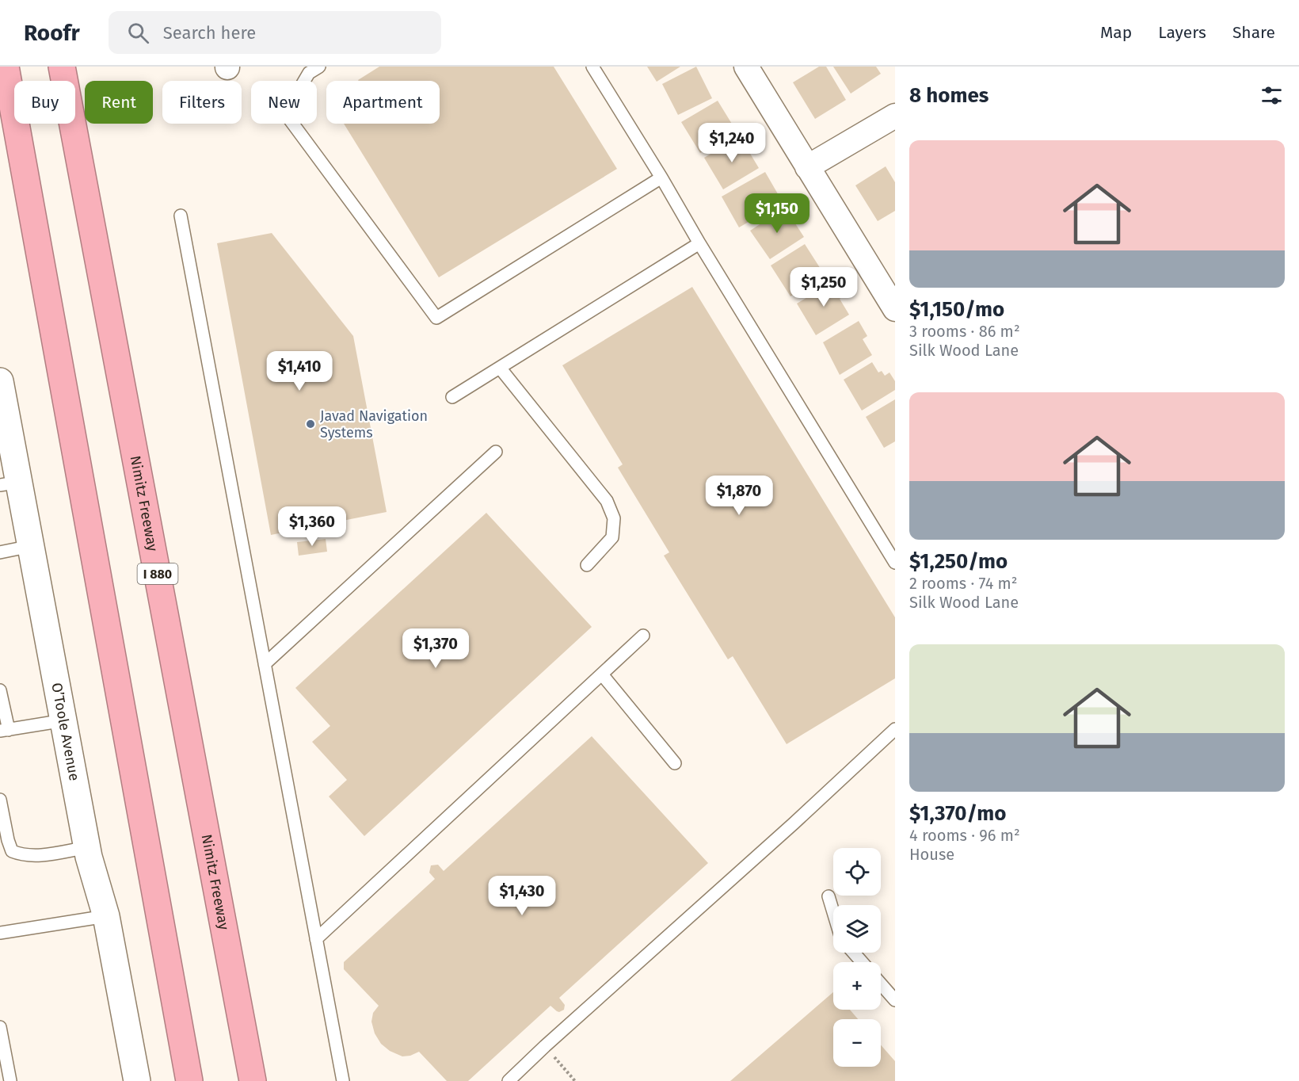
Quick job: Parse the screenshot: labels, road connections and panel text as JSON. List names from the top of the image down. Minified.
{"streets":{"highway":["Nimitz Freeway","I 880"],"street":["O’Toole Avenue"]},"places":["Javad Navigation Systems"],"page":{"header":"Roofr","search":"Search here","nav":["Map","Layers","Share"],"heading":"8 homes","chip":["Buy","Rent","Filters","New","Apartment"],"price":["$1,240","$1,150","$1,250","$1,410","$1,870","$1,360","$1,370","$1,430"],"list":[{"name":"$1,150/mo","note":"3 rooms · 86 m² · Silk Wood Lane"},{"name":"$1,250/mo","note":"2 rooms · 74 m² · Silk Wood Lane"},{"name":"$1,370/mo","note":"4 rooms · 96 m² · House"}],"map_buttons":["+","−"]}}
